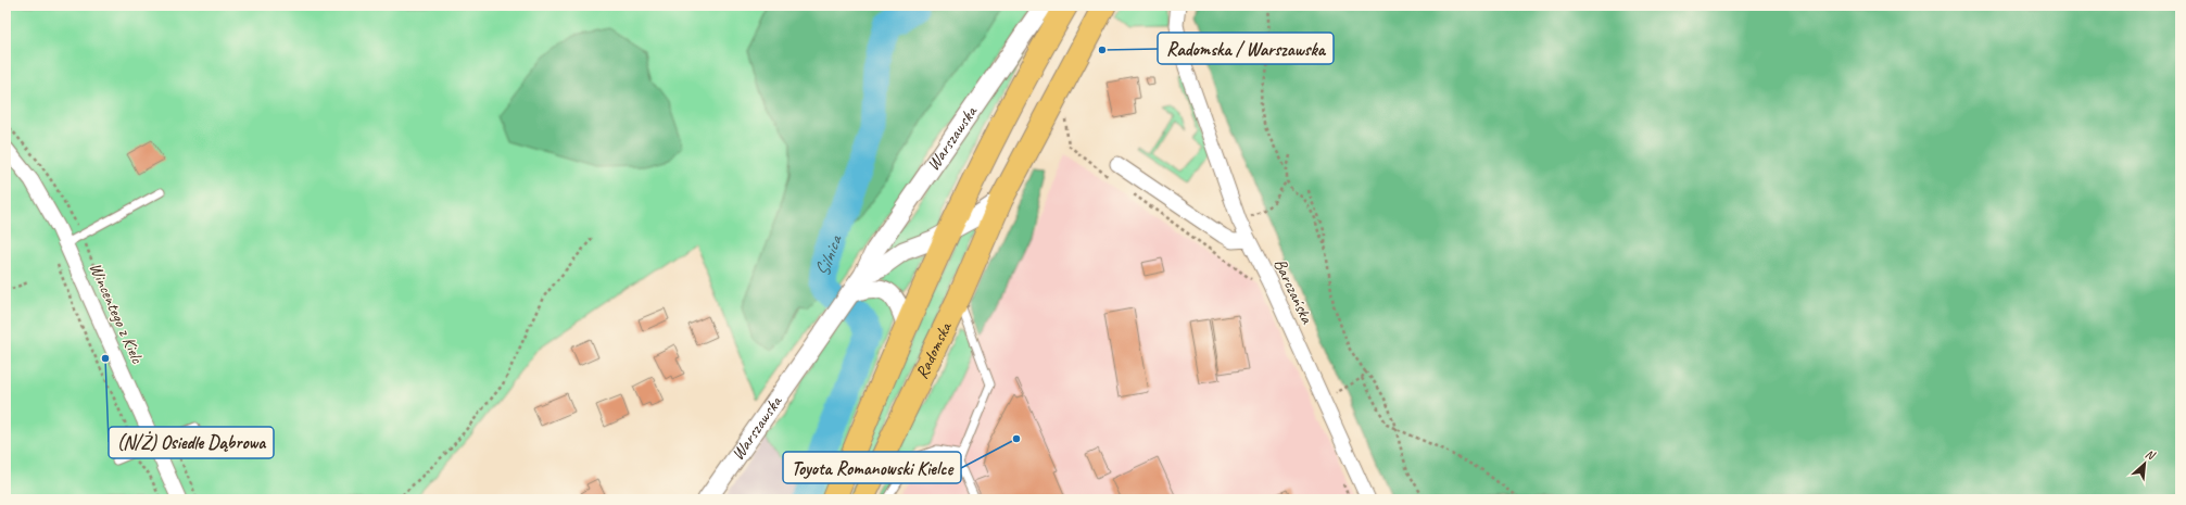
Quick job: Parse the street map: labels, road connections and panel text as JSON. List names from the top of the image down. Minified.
{"streets":{"main road":["Warszawska","Radomska"],"street":["Barczańska","Wincentego z Kielc"]},"crossings":[["Warszawska","Radomska"]],"water":["Silnica"],"places":["Radomska / Warszawska","(N/Ż) Osiedle Dąbrowa","Toyota Romanowski Kielce"],"north":"top right"}
